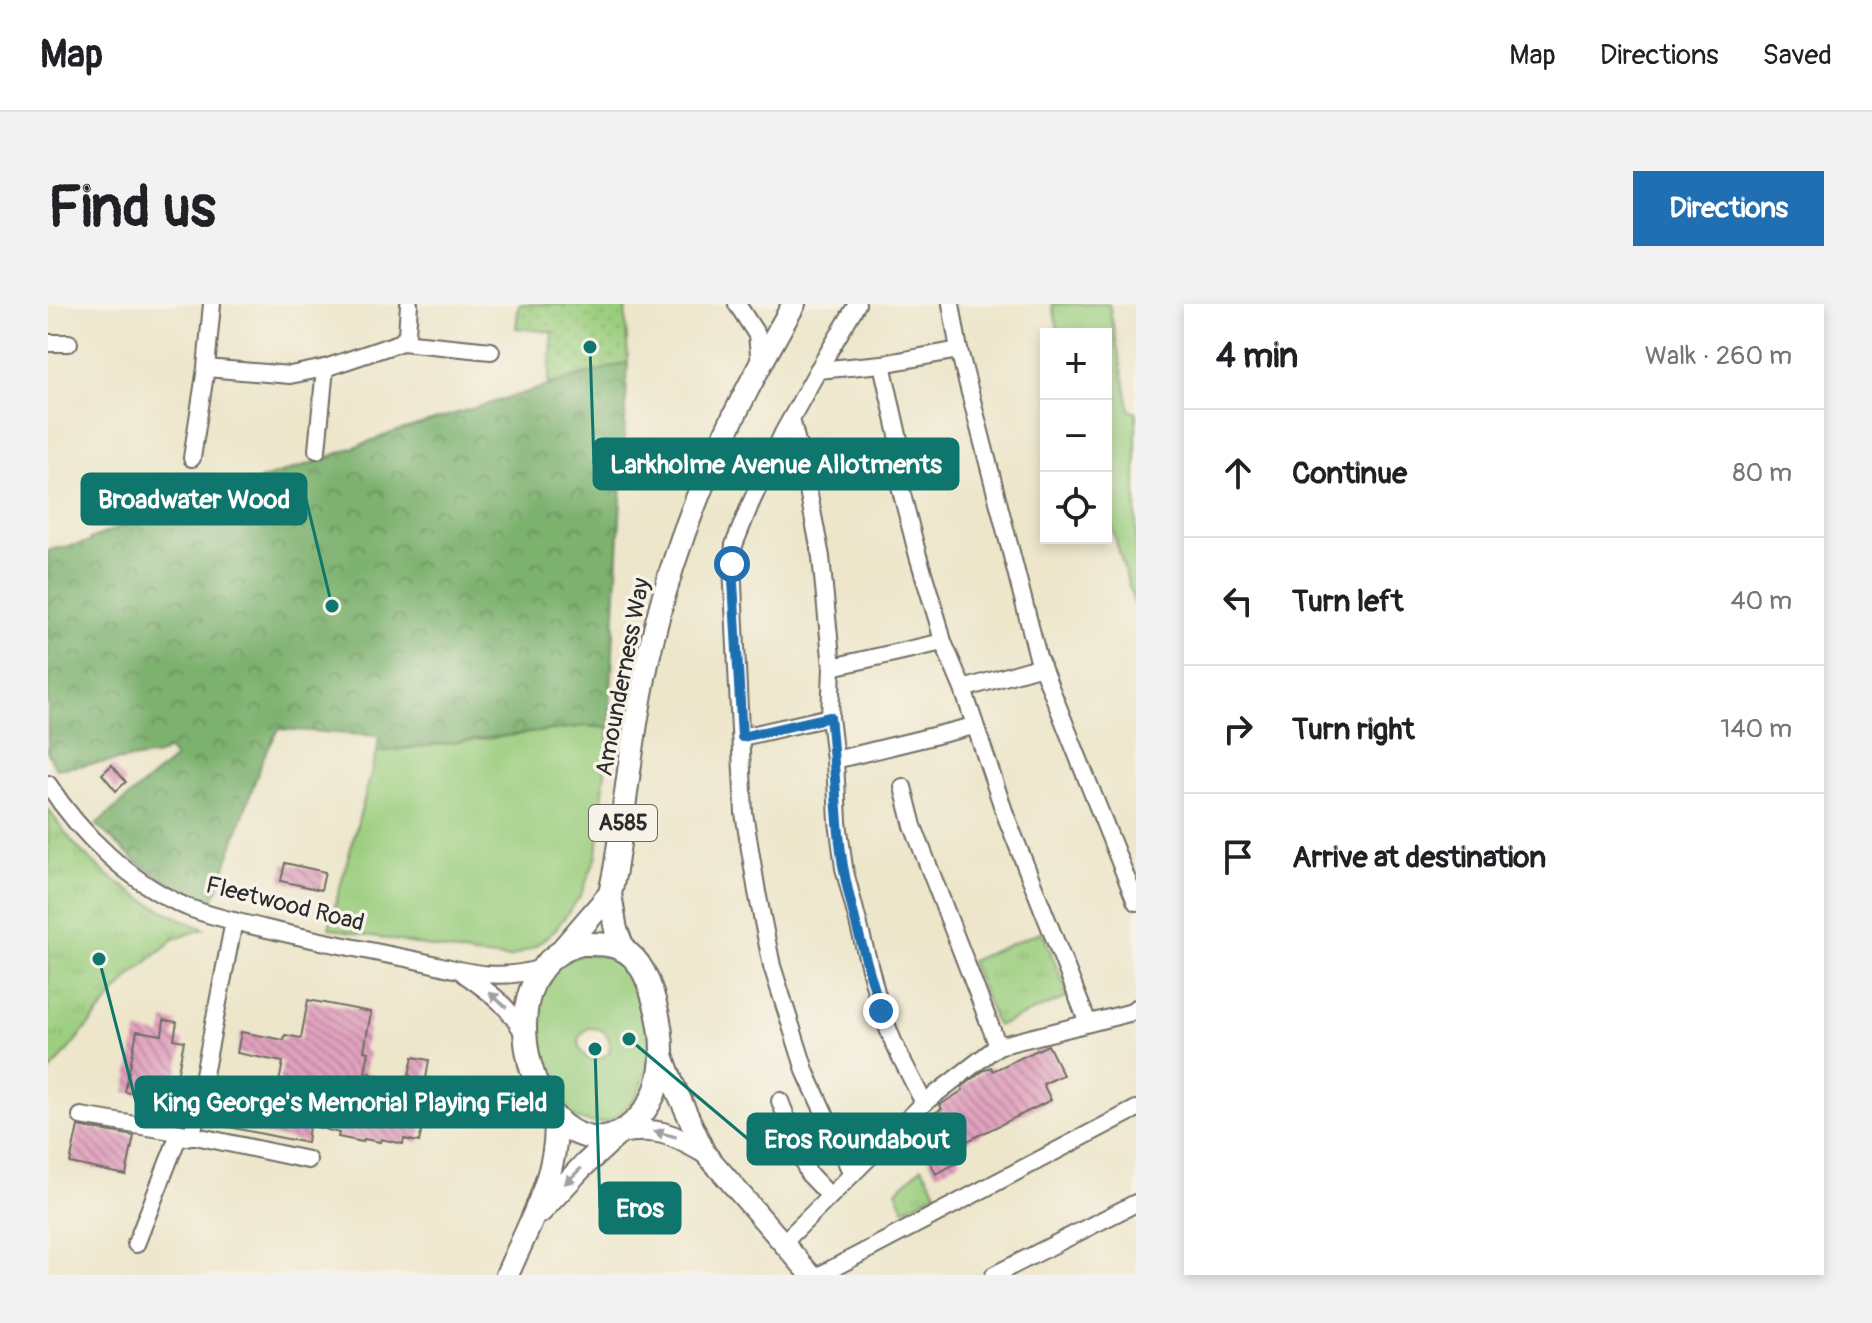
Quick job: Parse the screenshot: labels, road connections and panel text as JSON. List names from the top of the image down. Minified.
{"streets":{"highway":["Amounderness Way","A585"],"street":["Fleetwood Road"]},"crossings":[["Amounderness Way","A585"],["Amounderness Way","Fleetwood Road"],["A585","Fleetwood Road"]],"places":["Larkholme Avenue Allotments","Broadwater Wood","King George's Memorial Playing Field","Eros Roundabout","Eros"],"page":{"header":"Map","nav":["Map","Directions","Saved"],"buttons":"Directions","title":"Find us","heading":["4 min","Walk · 260 m"],"map_buttons":["+","−"],"list":[["Continue","80 m"],["Turn left","40 m"],["Turn right","140 m"],"Arrive at destination"]}}
